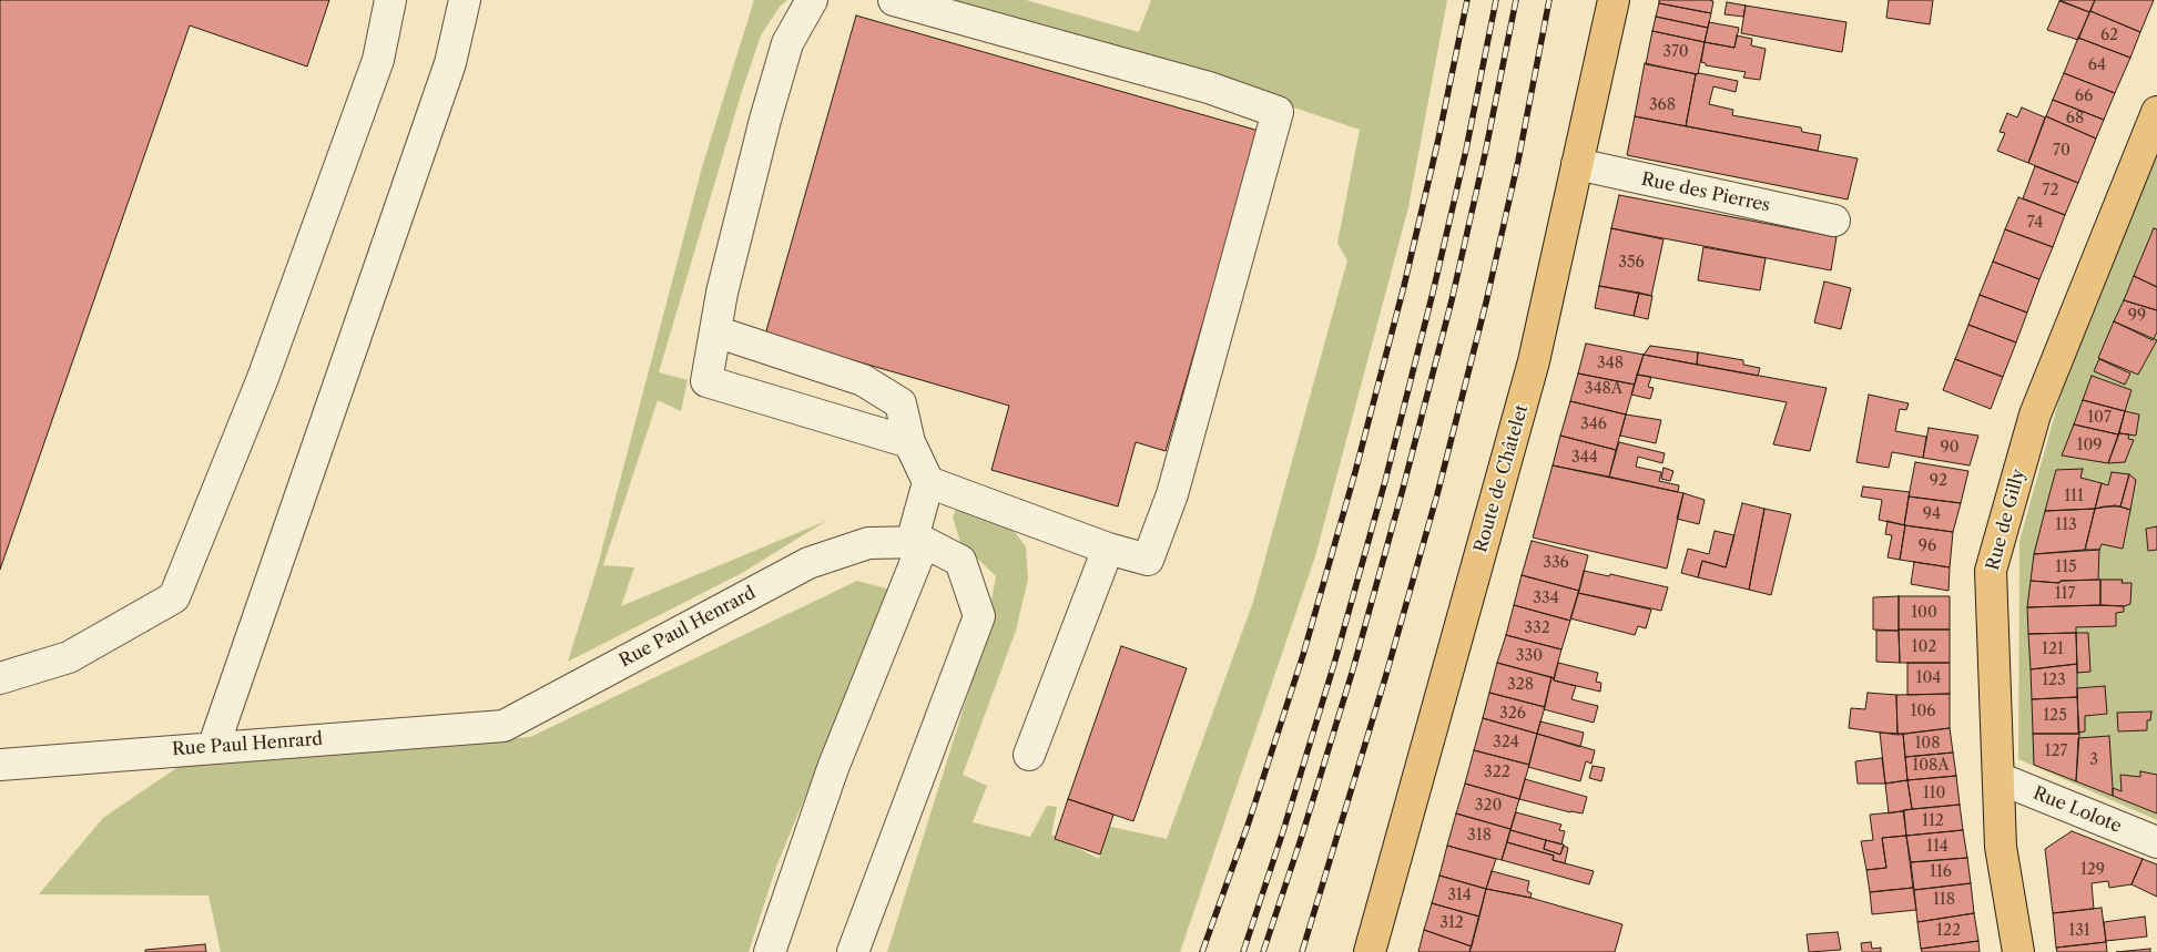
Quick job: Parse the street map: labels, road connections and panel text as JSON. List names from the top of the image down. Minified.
{"streets":{"main road":["Route de Châtelet","Rue de Gilly"],"street":["Rue des Pierres","Rue Paul Henrard","Rue Lolote"]},"crossings":[["Rue des Pierres","Route de Châtelet"],["Rue de Gilly","Rue Lolote"]],"house_numbers":["62","370","64","66","368","68","70","72","74","356","99","348","348A","107","346","109","90","344","92","111","94","113","96","336","115","117","334","100","332","102","121","330","104","123","328","106","326","125","324","108","127","3","108A","322","110","320","112","318","114","129","116","314","118","312","122","131"]}
